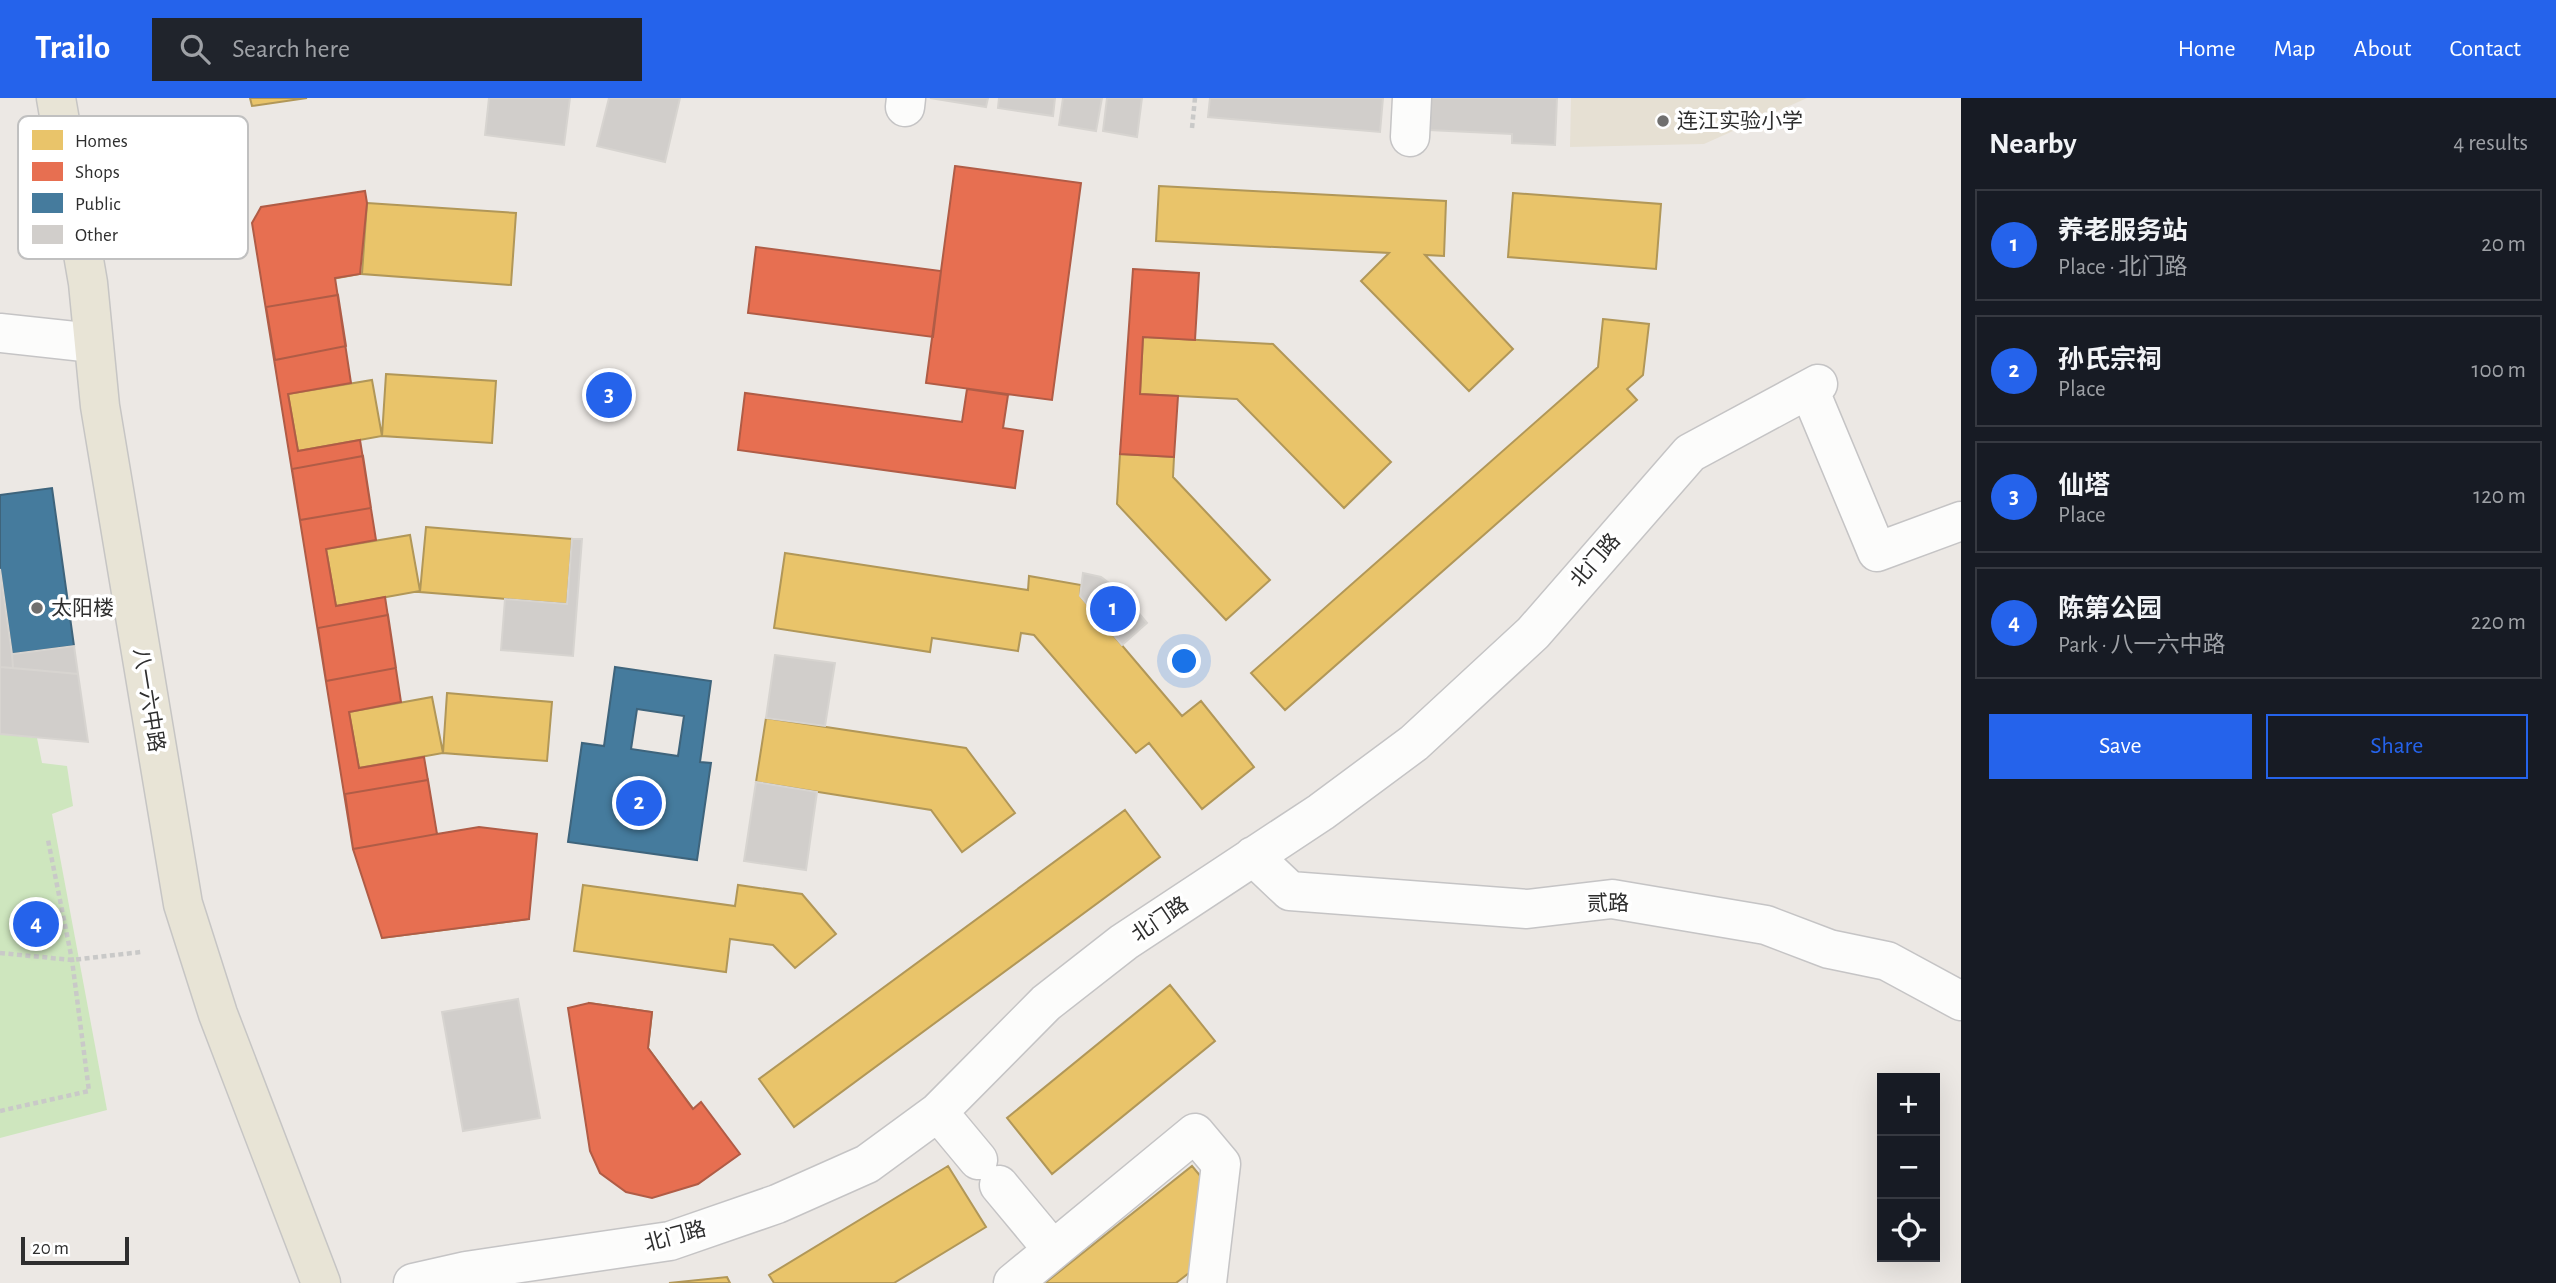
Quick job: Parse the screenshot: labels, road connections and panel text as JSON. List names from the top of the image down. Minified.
{"streets":{"main road":["八一六中路"],"street":["北门路","贰路"]},"crossings":[["北门路","贰路"]],"places":["连江实验小学","太阳楼"],"legend":["Homes","Shops","Public","Other"],"scale_bar":"20 m","page":{"header":"Trailo","search":"Search here","nav":["Home","Map","About","Contact"],"heading":["Nearby","4 results"],"list":[{"mark":"1","name":"养老服务站","note":"Place · 北门路","value":"20 m"},{"mark":"2","name":"孙氏宗祠","note":"Place","value":"100 m"},{"mark":"3","name":"仙塔","note":"Place","value":"120 m"},{"mark":"4","name":"陈第公园","note":"Park · 八一六中路","value":"220 m"}],"pins":["3","1","2","4"],"buttons":["Save","Share"],"map_buttons":["+","−"],"scale":"20 m"}}
